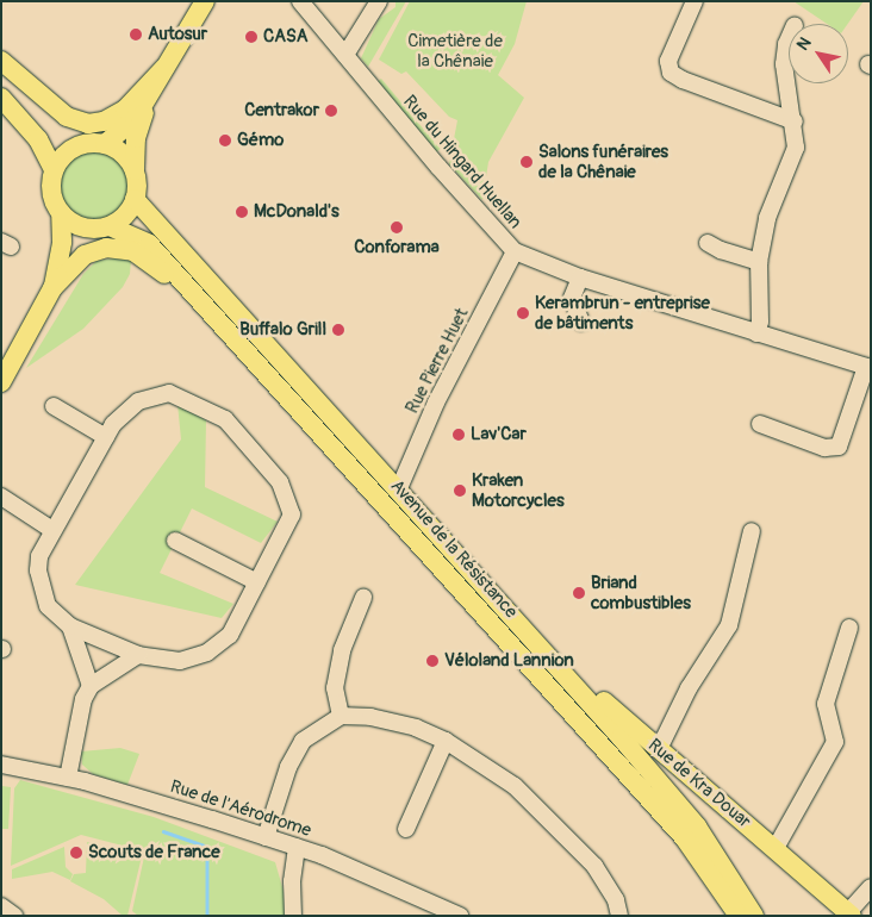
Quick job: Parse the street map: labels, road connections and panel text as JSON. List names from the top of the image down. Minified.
{"streets":{"main road":["Avenue de la Résistance","Rue de Kra Douar"],"street":["Rue du Hingard Huellan","Rue Pierre Huet","Rue de l'Aérodrome"]},"crossings":[["Rue du Hingard Huellan","Rue Pierre Huet"],["Rue Pierre Huet","Avenue de la Résistance"],["Avenue de la Résistance","Rue de Kra Douar"]],"parks":["Cimetière de la Chênaie"],"places":["Autosur","CASA","Centrakor","Gémo","Salons funéraires de la Chênaie","McDonald's","Conforama","Kerambrun - entreprise de bâtiments","Buffalo Grill","Lav'Car","Kraken Motorcycles","Briand combustibles","Véloland Lannion","Scouts de France"],"north":"top left"}
